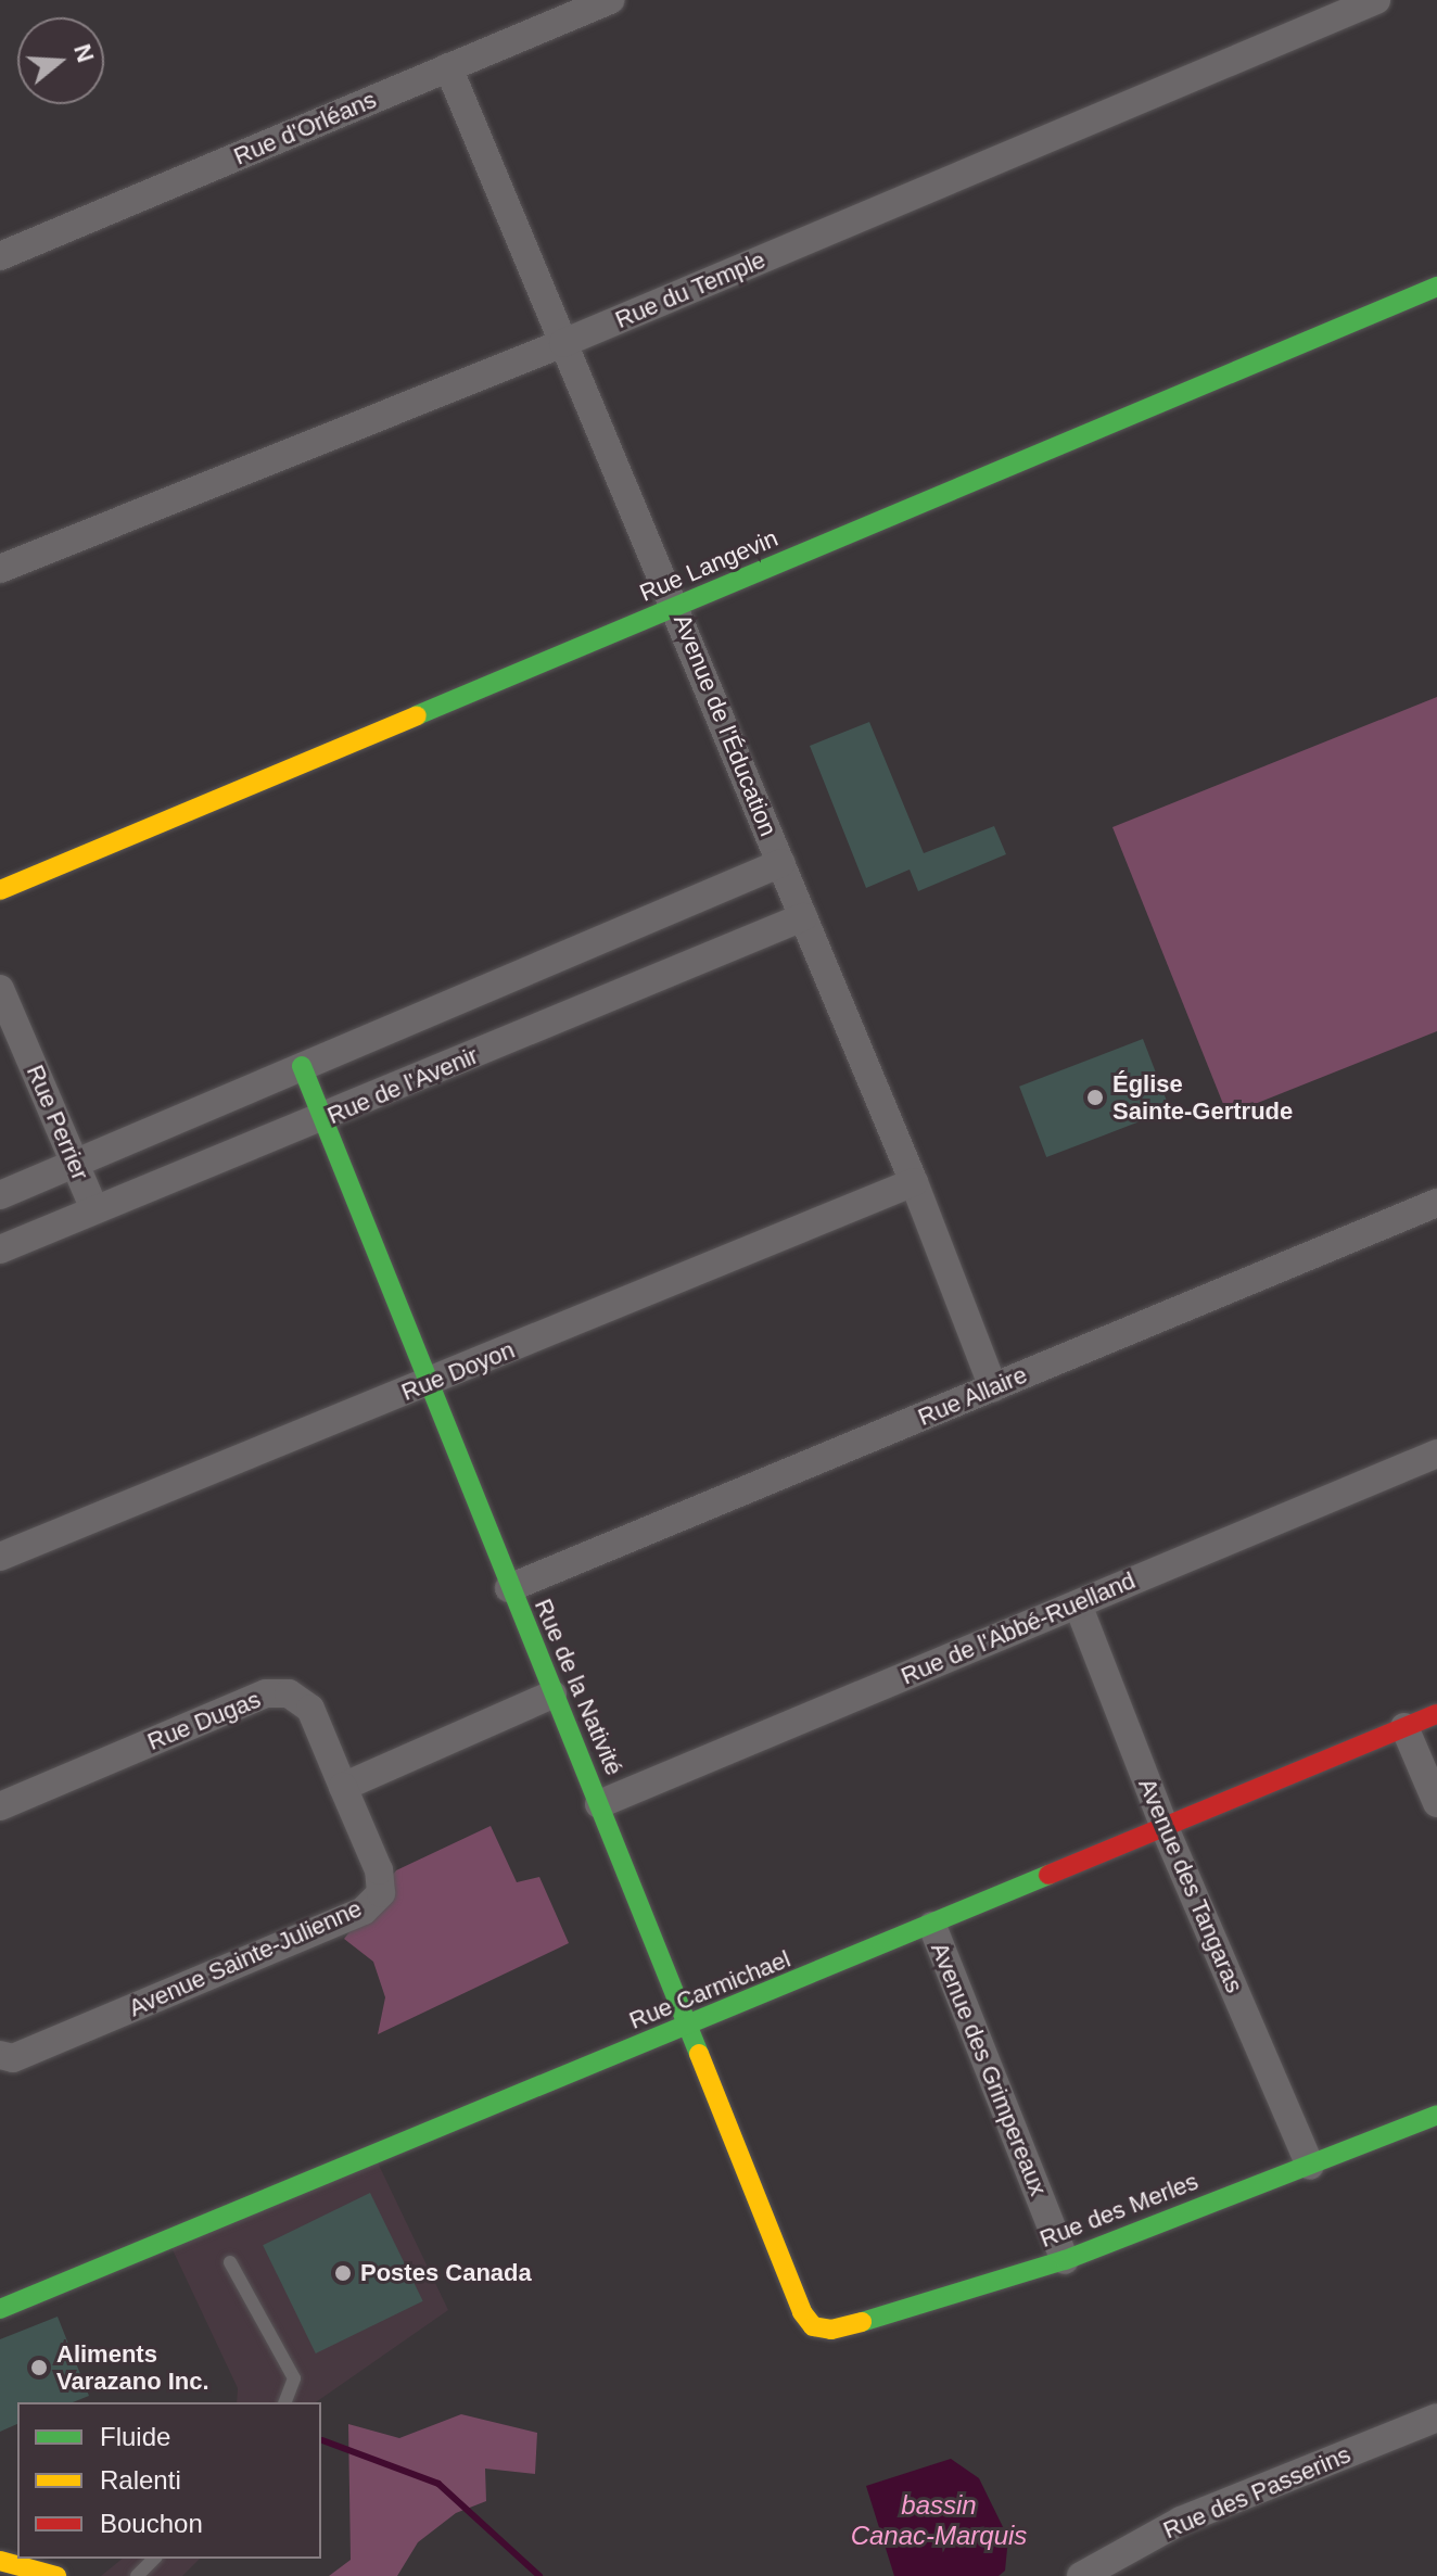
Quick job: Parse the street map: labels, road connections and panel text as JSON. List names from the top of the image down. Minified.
{"streets":{"street":["Rue d'Orléans","Rue du Temple","Rue Langevin","Avenue de l'Éducation","Rue de l'Avenir","Rue Perrier","Rue Doyon","Rue Allaire","Rue de l'Abbé-Ruelland","Rue de la Nativité","Rue Dugas","Avenue des Tangaras","Avenue Sainte-Julienne","Rue Carmichael","Avenue des Grimpereaux","Rue des Merles","Rue des Passerins"]},"crossings":[["Rue d'Orléans","Avenue de l'Éducation"],["Rue du Temple","Avenue de l'Éducation"],["Rue Langevin","Avenue de l'Éducation"],["Avenue de l'Éducation","Rue de l'Avenir"],["Avenue de l'Éducation","Rue Doyon"],["Avenue de l'Éducation","Rue Allaire"],["Rue de l'Avenir","Rue Perrier"],["Rue de l'Avenir","Rue de la Nativité"],["Rue Doyon","Rue de la Nativité"],["Rue Allaire","Rue de la Nativité"],["Rue de l'Abbé-Ruelland","Rue de la Nativité"],["Rue de l'Abbé-Ruelland","Avenue des Tangaras"],["Rue de la Nativité","Rue Carmichael"],["Rue de la Nativité","Rue des Merles"],["Rue Dugas","Avenue Sainte-Julienne"],["Avenue des Tangaras","Rue Carmichael"],["Avenue des Tangaras","Rue des Merles"],["Rue Carmichael","Avenue des Grimpereaux"],["Avenue des Grimpereaux","Rue des Merles"]],"water":["bassin Canac-Marquis"],"places":["Église Sainte-Gertrude","Postes Canada","Aliments Varazano Inc."],"legend":["Fluide","Ralenti","Bouchon"],"north":"right"}
